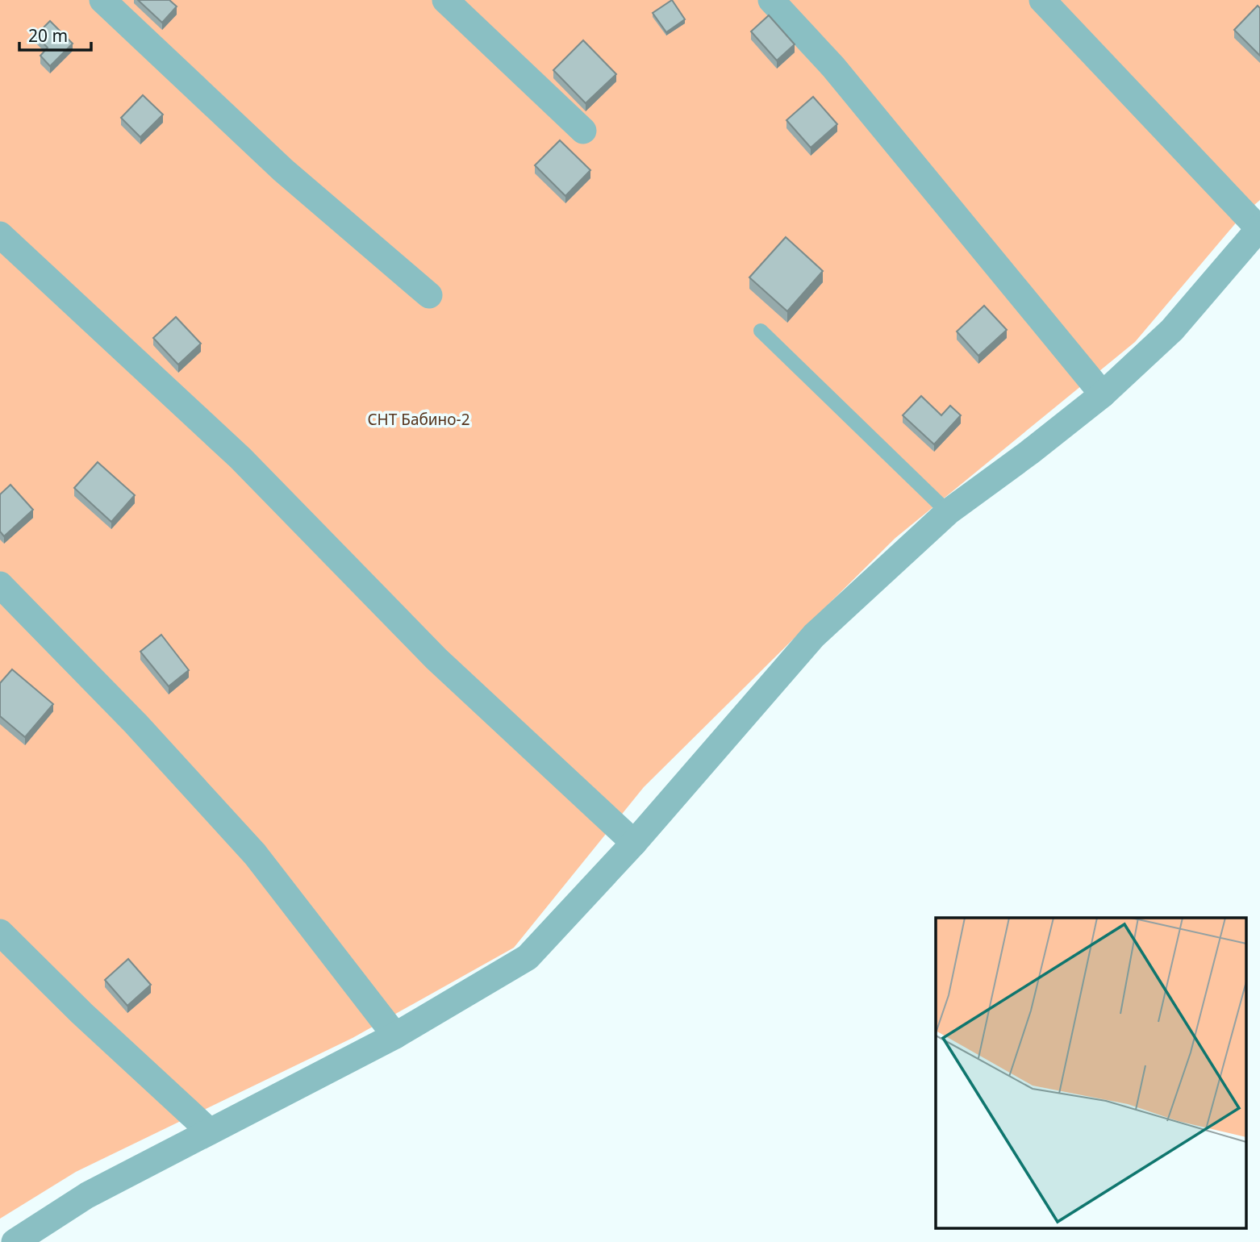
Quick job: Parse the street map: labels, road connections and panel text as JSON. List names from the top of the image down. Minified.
{"parks":["СНТ Бабино-2"],"scale_bar":"20 m"}
